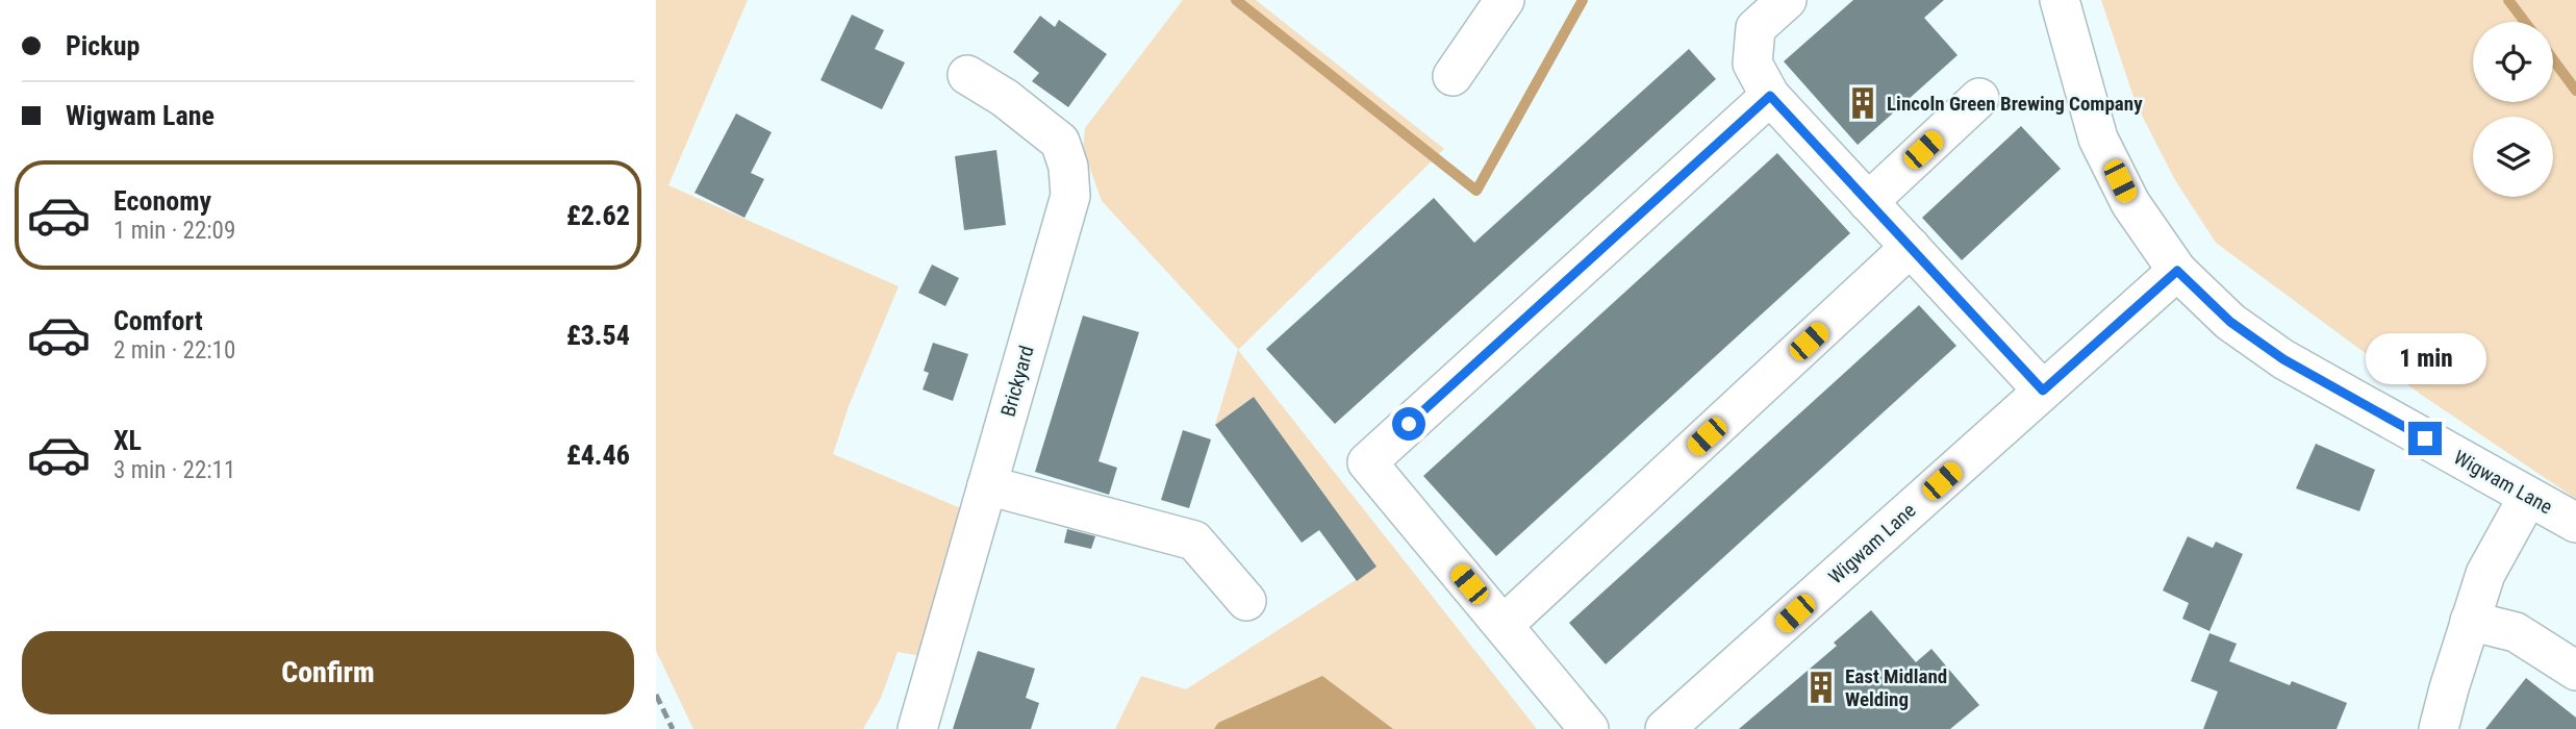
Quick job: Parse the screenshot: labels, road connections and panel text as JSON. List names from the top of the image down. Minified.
{"streets":{"street":["Brickyard","Wigwam Lane"]},"places":{"building":["Lincoln Green Brewing Company","East Midland Welding"]},"page":{"banner":["Pickup","Wigwam Lane"],"list":[{"name":"Economy","note":"1 min · 22:09","value":"£2.62"},{"name":"Comfort","note":"2 min · 22:10","value":"£3.54"},{"name":"XL","note":"3 min · 22:11","value":"£4.46"}],"bubble":"1 min","buttons":"Confirm"}}
